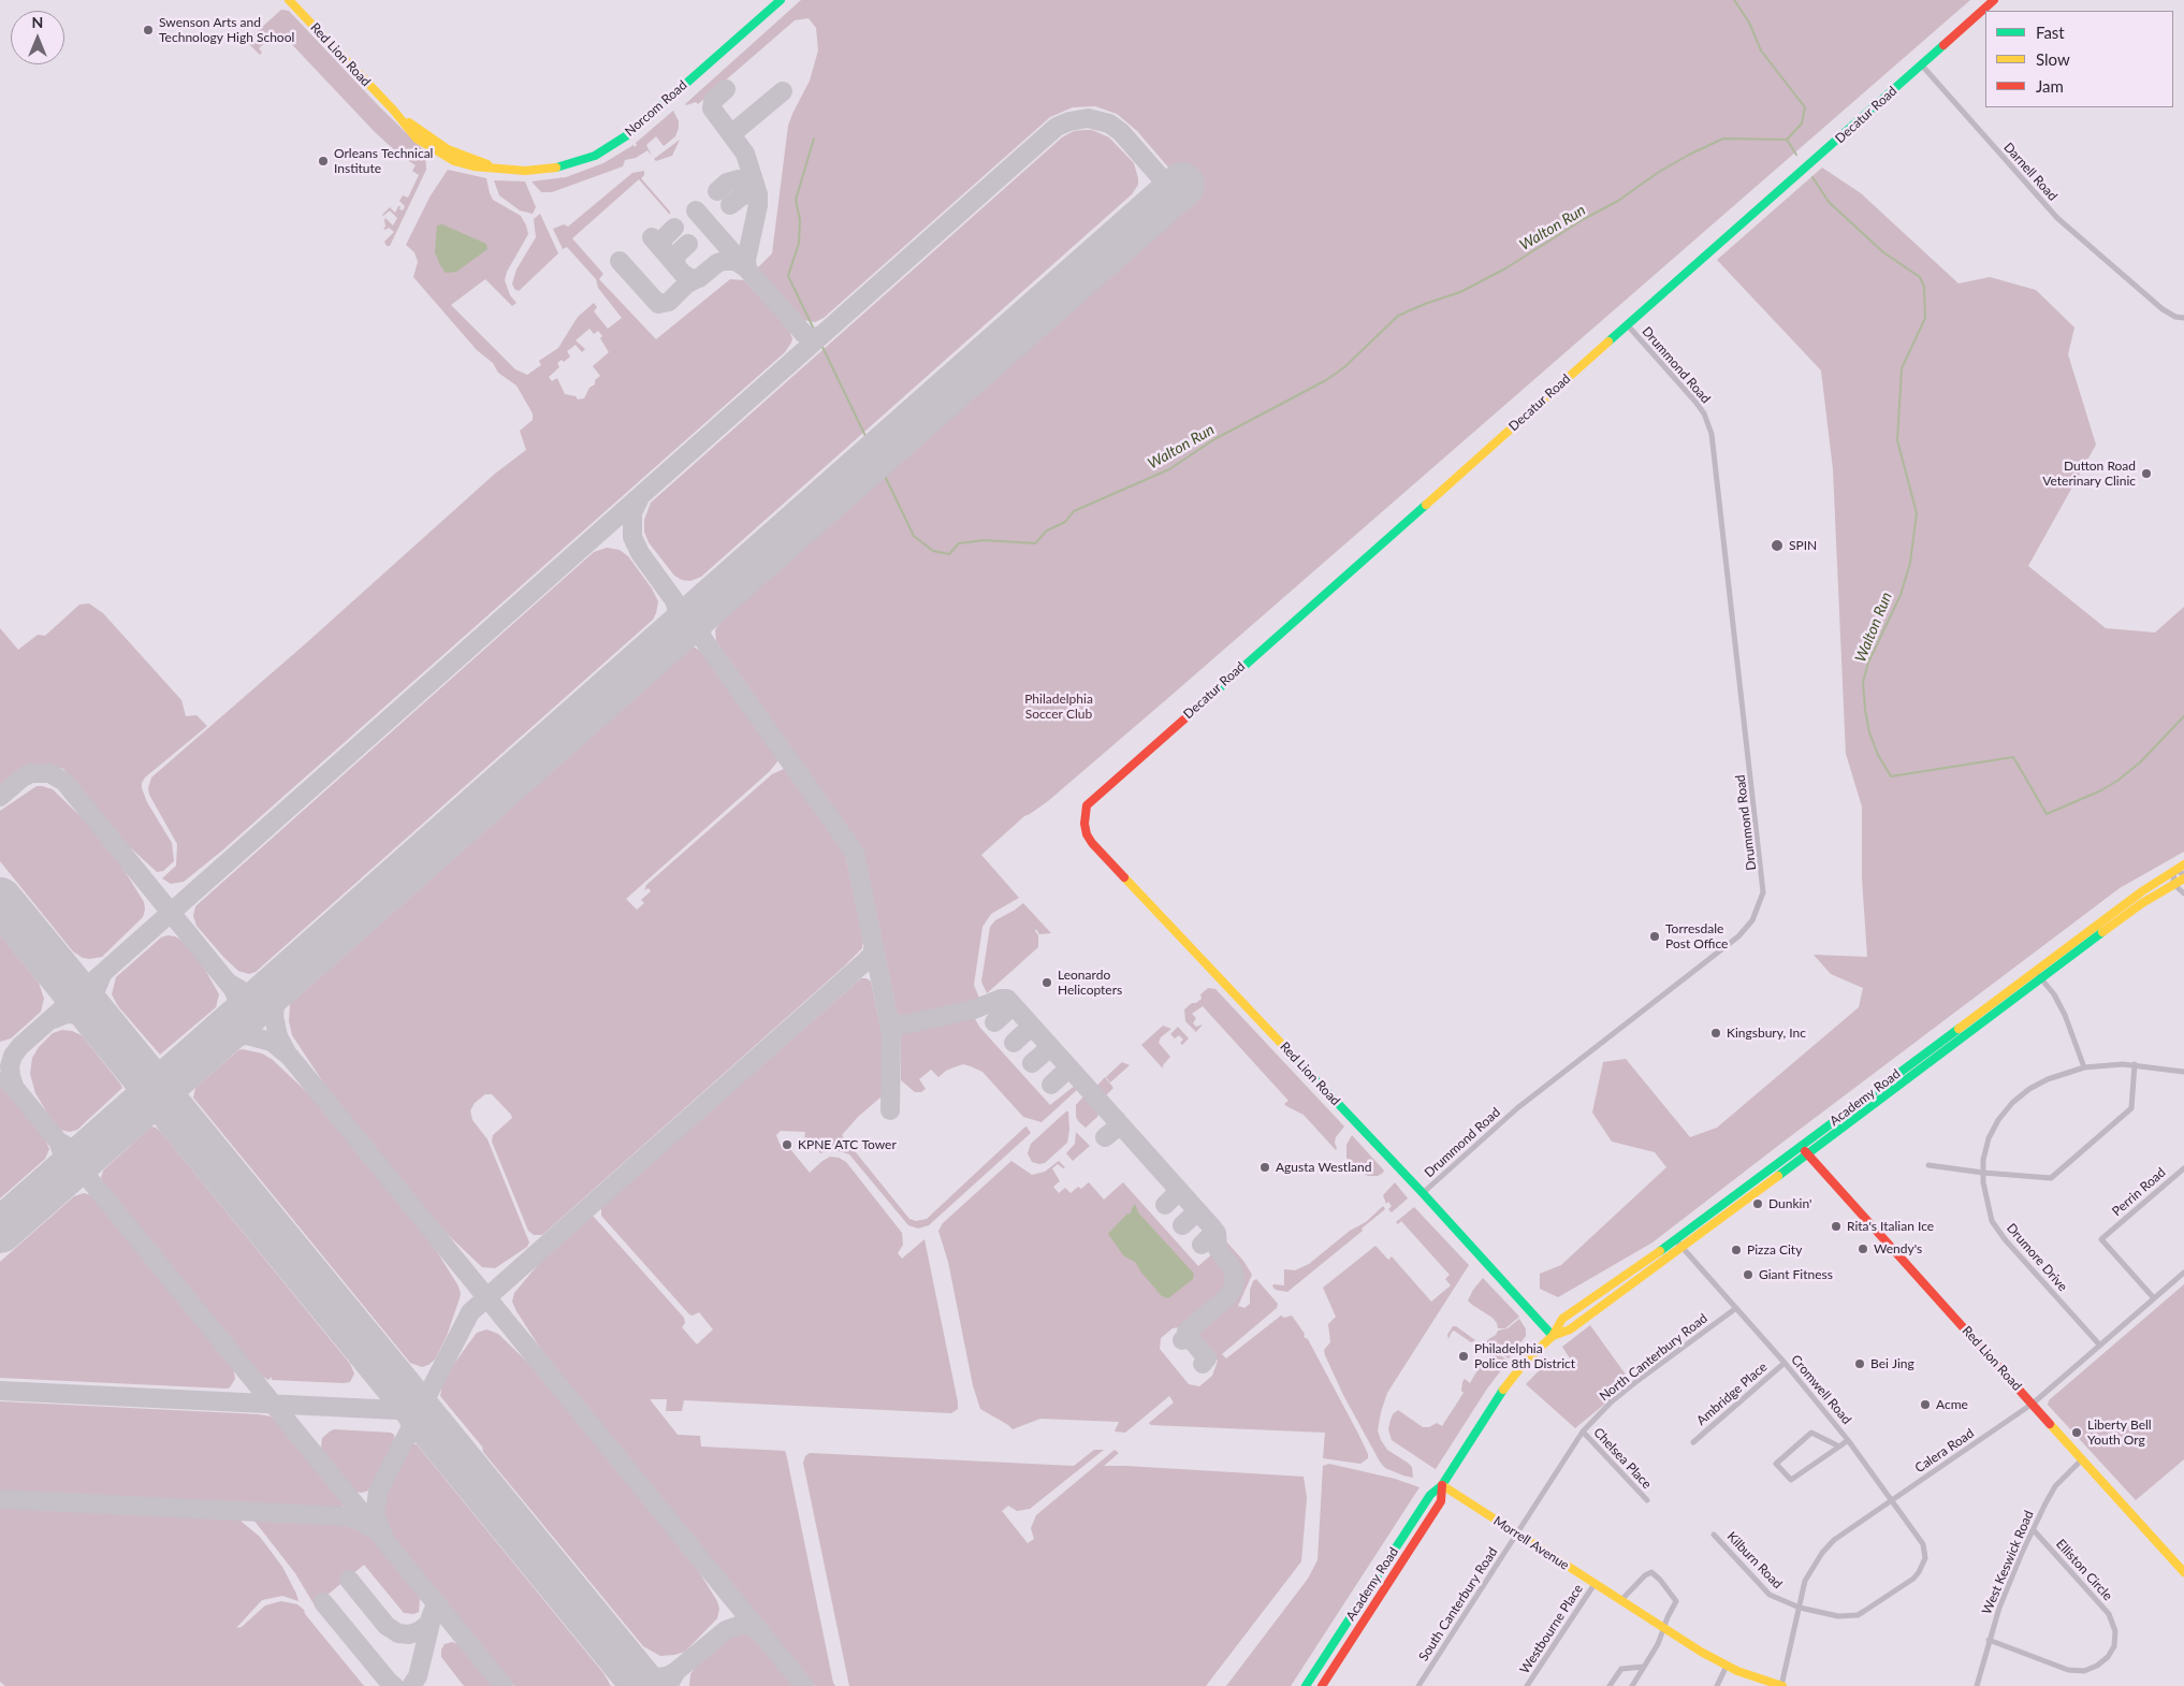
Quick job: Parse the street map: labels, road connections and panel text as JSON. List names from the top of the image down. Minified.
{"streets":{"street":["Red Lion Road","Norcom Road","Decatur Road","Darnell Road","Drummond Road","Academy Road","Perrin Road","Drumore Drive","North Canterbury Road","Cromwell Road","Ambridge Place","Calera Road","Chelsea Place","Morrell Avenue","Kilburn Road","West Keswick Road","Elliston Circle","South Canterbury Road","Westbourne Place"]},"crossings":[["Red Lion Road","Norcom Road"],["Red Lion Road","Decatur Road"],["Red Lion Road","Drummond Road"],["Red Lion Road","Academy Road"],["Red Lion Road","Calera Road"],["Red Lion Road","West Keswick Road"],["Decatur Road","Darnell Road"],["Decatur Road","Drummond Road"],["Academy Road","Cromwell Road"],["Academy Road","Morrell Avenue"],["Perrin Road","Calera Road"],["Drumore Drive","Calera Road"],["North Canterbury Road","Cromwell Road"],["North Canterbury Road","Chelsea Place"],["North Canterbury Road","Morrell Avenue"],["North Canterbury Road","South Canterbury Road"],["Cromwell Road","Ambridge Place"],["Cromwell Road","Calera Road"],["Cromwell Road","Kilburn Road"],["Calera Road","Morrell Avenue"],["Calera Road","Kilburn Road"],["Morrell Avenue","South Canterbury Road"],["Morrell Avenue","Westbourne Place"],["West Keswick Road","Elliston Circle"]],"water":["Walton Run"],"parks":["Philadelphia Soccer Club"],"places":["Swenson Arts and Technology High School","Orleans Technical Institute","Dutton Road Veterinary Clinic","SPIN","Torresdale Post Office","Leonardo Helicopters","Kingsbury, Inc","KPNE ATC Tower","Agusta Westland","Dunkin'","Rita's Italian Ice","Wendy's","Pizza City","Giant Fitness","Philadelphia Police 8th District","Bei Jing","Acme","Liberty Bell Youth Org"],"legend":["Fast","Slow","Jam"],"north":"top"}
